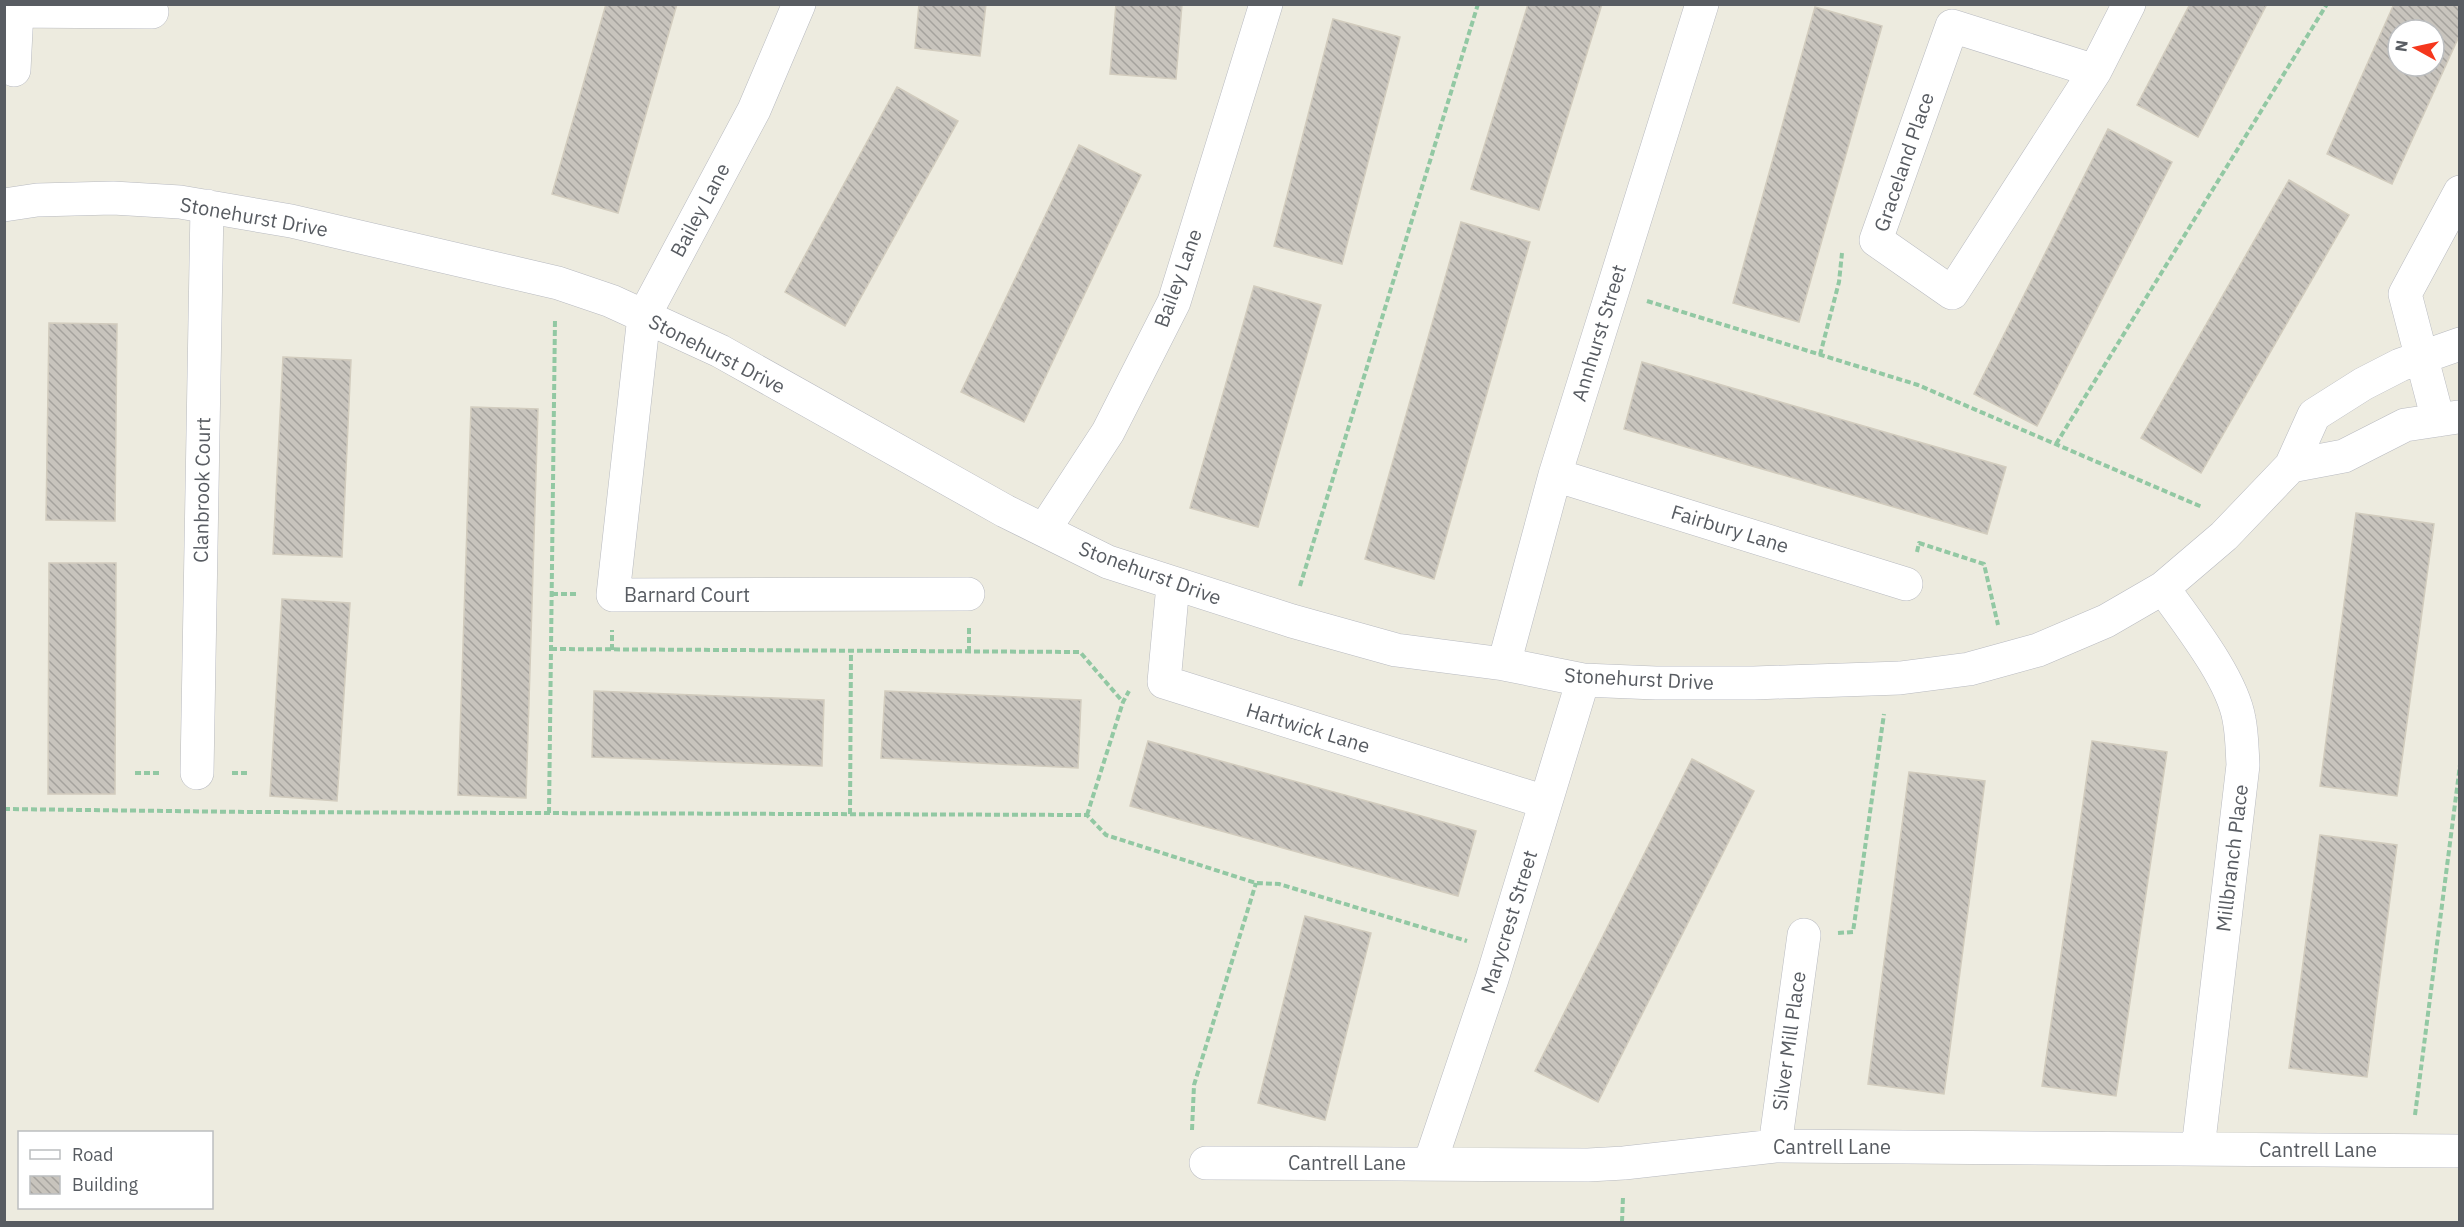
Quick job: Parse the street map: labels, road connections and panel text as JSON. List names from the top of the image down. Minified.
{"streets":{"street":["Graceland Place","Bailey Lane","Stonehurst Drive","Annhurst Street","Clanbrook Court","Fairbury Lane","Barnard Court","Hartwick Lane","Millbranch Place","Marycrest Street","Silver Mill Place","Cantrell Lane"]},"crossings":[["Bailey Lane","Stonehurst Drive"],["Bailey Lane","Barnard Court"],["Stonehurst Drive","Annhurst Street"],["Stonehurst Drive","Clanbrook Court"],["Stonehurst Drive","Barnard Court"],["Stonehurst Drive","Hartwick Lane"],["Stonehurst Drive","Millbranch Place"],["Stonehurst Drive","Marycrest Street"],["Annhurst Street","Fairbury Lane"],["Hartwick Lane","Marycrest Street"],["Millbranch Place","Cantrell Lane"],["Marycrest Street","Cantrell Lane"],["Silver Mill Place","Cantrell Lane"]],"legend":["Road","Building"],"north":"left"}
